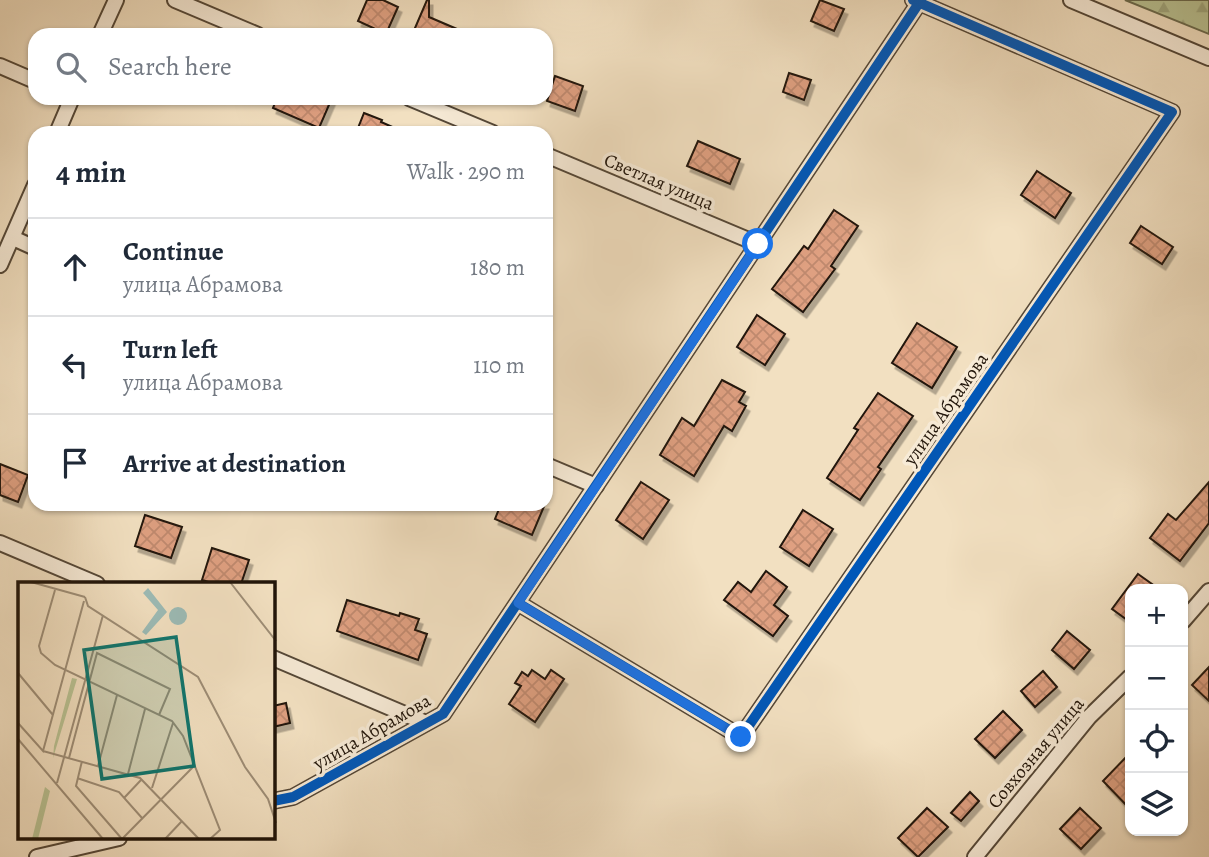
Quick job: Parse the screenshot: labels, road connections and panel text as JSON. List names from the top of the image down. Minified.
{"streets":{"street":["Светлая улица","улица Абрамова","Совхозная улица"]},"crossings":[["Светлая улица","улица Абрамова"]],"page":{"search":"Search here","heading":["4 min","Walk · 290 m"],"list":[["Continue","улица Абрамова","180 m"],["Turn left","улица Абрамова","110 m"],"Arrive at destination"],"map_buttons":["+","−"]}}
